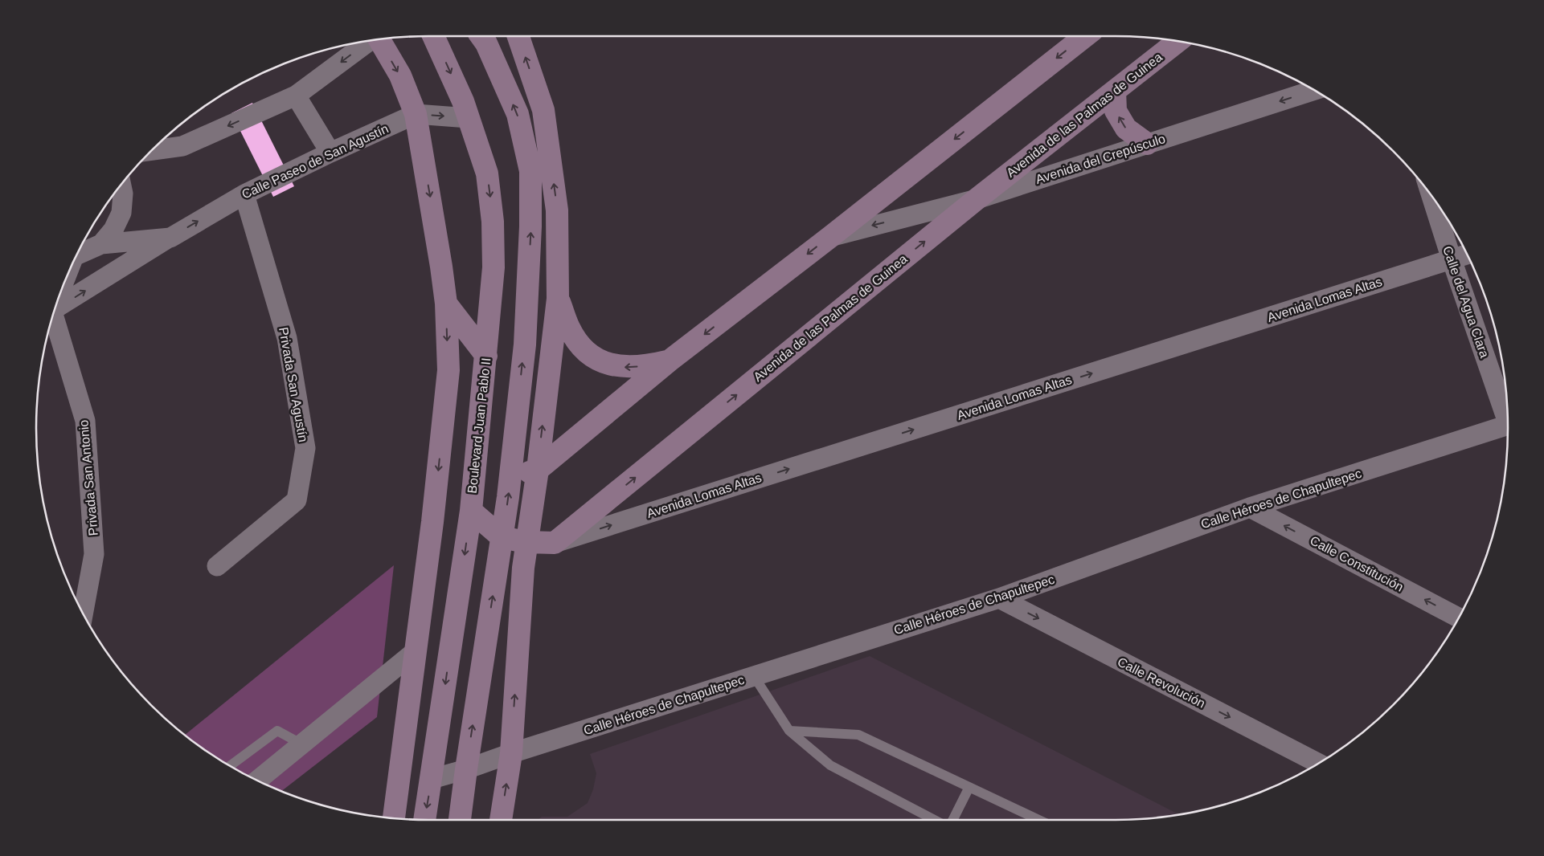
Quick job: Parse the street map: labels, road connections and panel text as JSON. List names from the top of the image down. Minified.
{"streets":{"street":["Avenida de las Palmas de Guinea","Avenida del Crepúsculo","Calle Paseo de San Agustín","Avenida Lomas Altas","Calle del Agua Clara","Privada San Agustín","Boulevard Juan Pablo II","Privada San Antonio","Calle Héroes de Chapultepec","Calle Constitución","Calle Revolución"]},"crossings":[["Avenida de las Palmas de Guinea","Avenida del Crepúsculo"],["Avenida de las Palmas de Guinea","Avenida Lomas Altas"],["Calle Paseo de San Agustín","Privada San Agustín"],["Calle Paseo de San Agustín","Boulevard Juan Pablo II"],["Avenida Lomas Altas","Calle del Agua Clara"],["Boulevard Juan Pablo II","Calle Héroes de Chapultepec"],["Calle Héroes de Chapultepec","Calle Constitución"],["Calle Héroes de Chapultepec","Calle Revolución"]],"one_way":["Calle Constitución","Calle Revolución"]}
